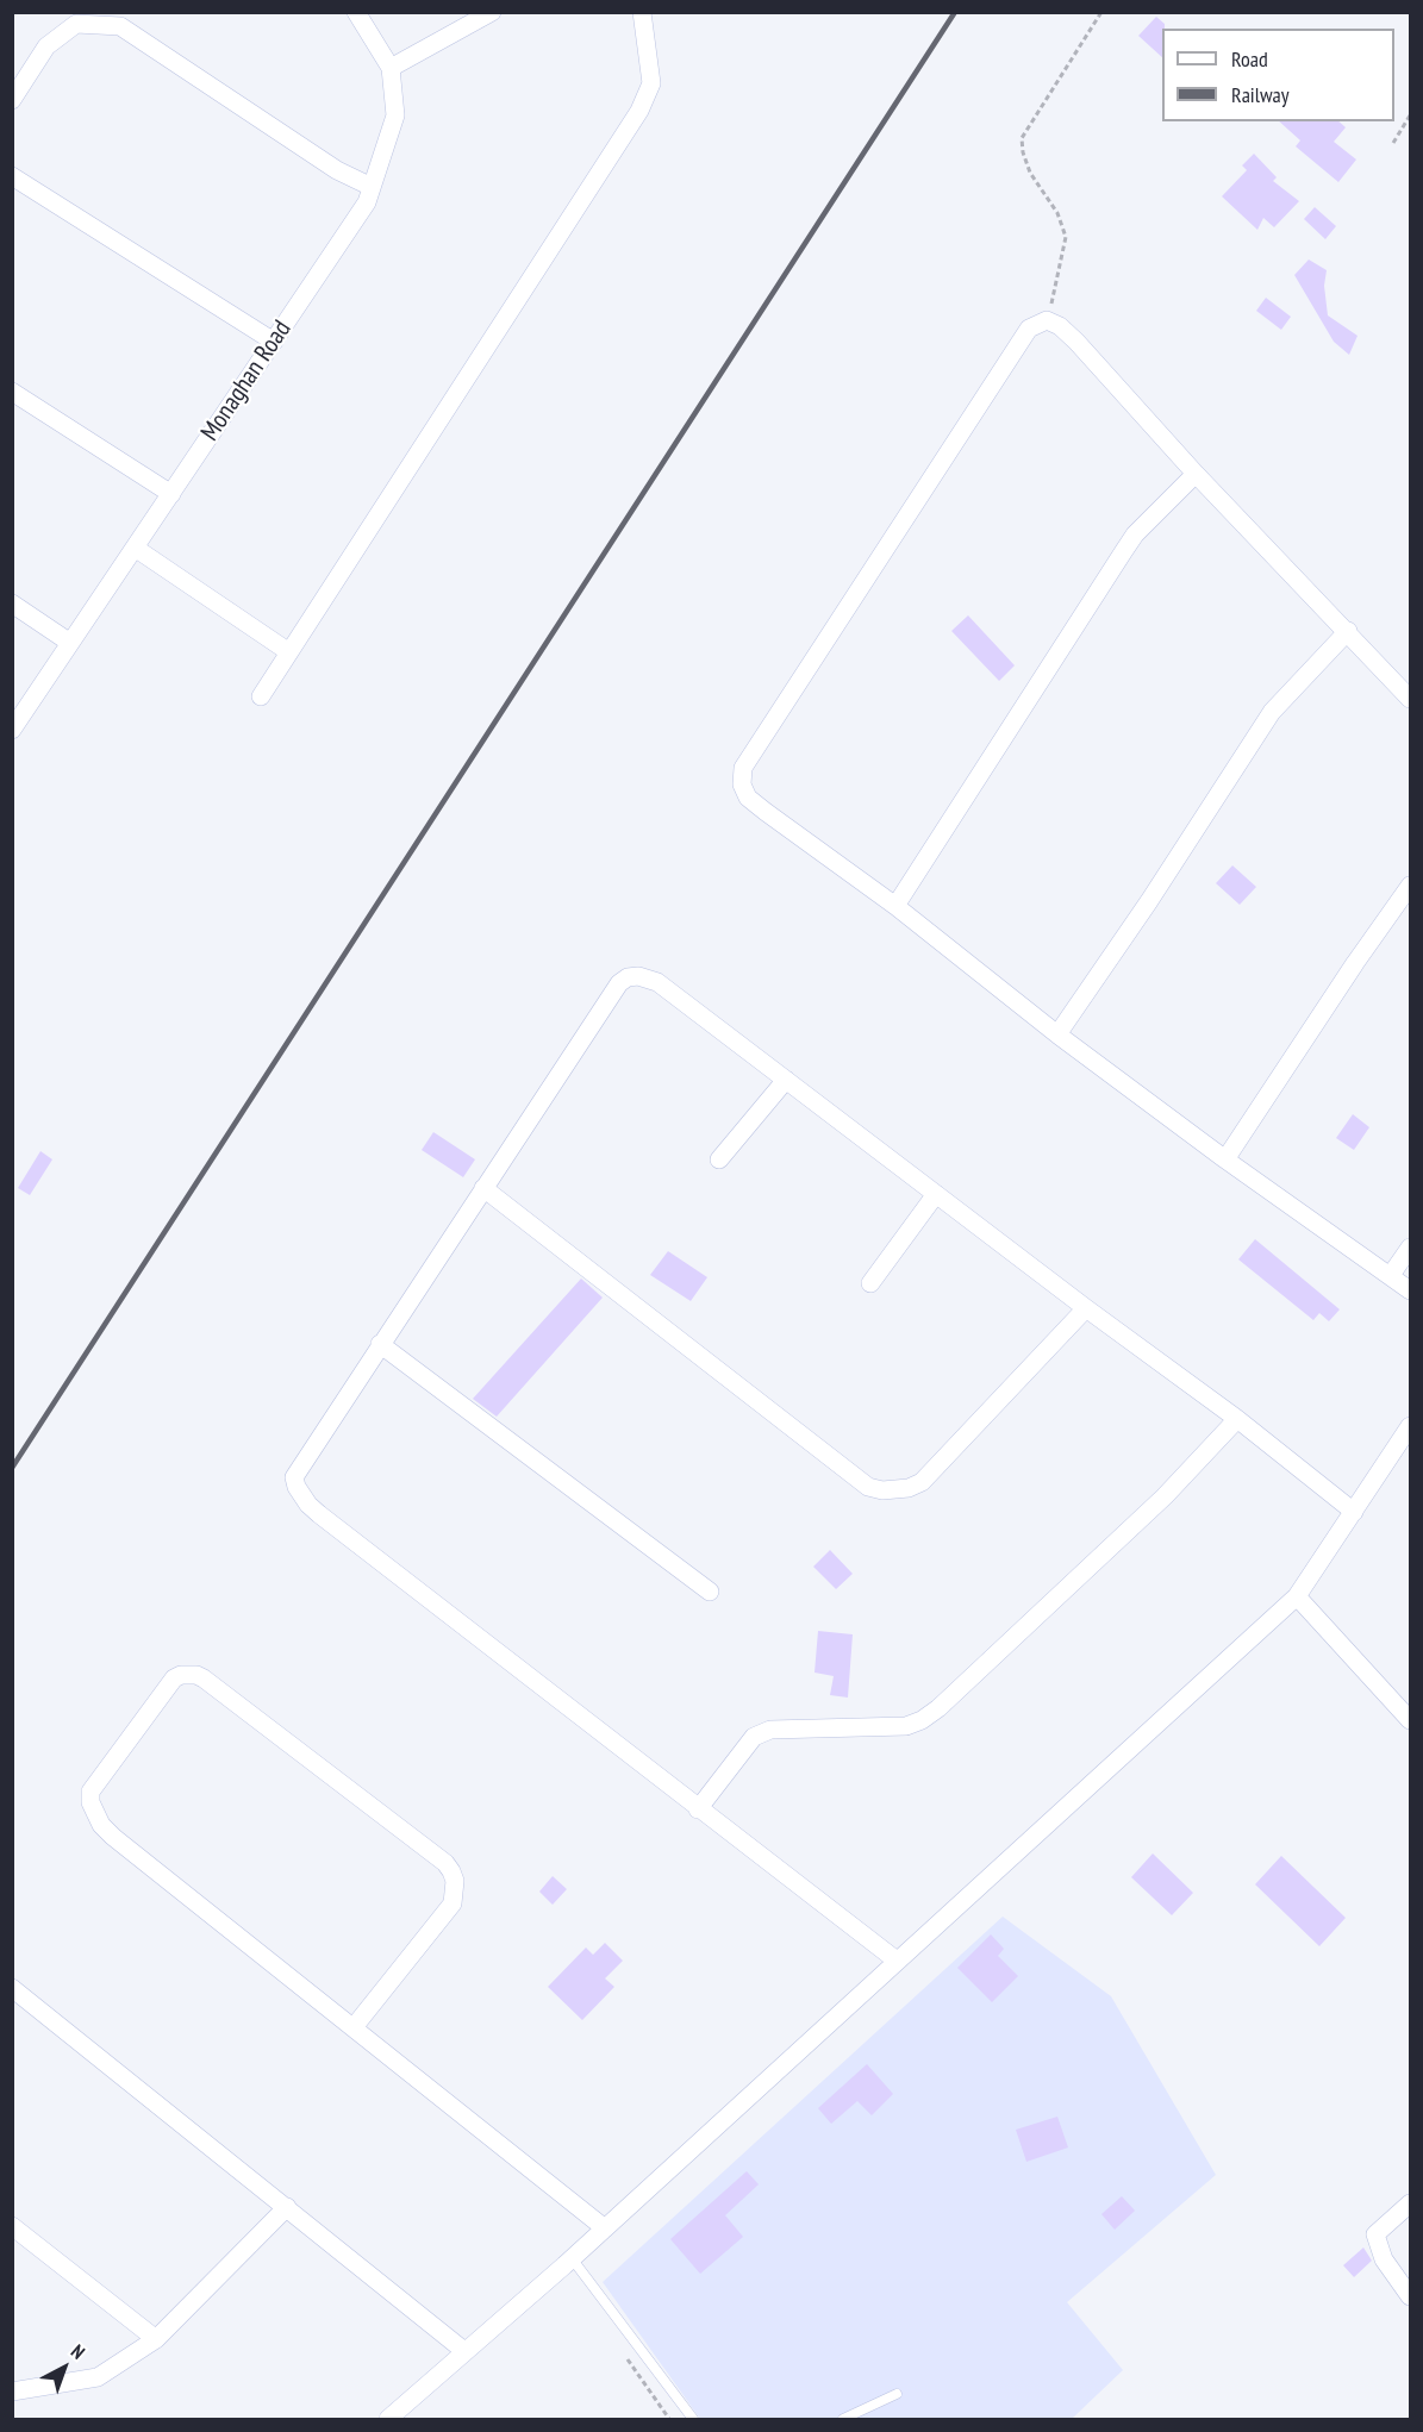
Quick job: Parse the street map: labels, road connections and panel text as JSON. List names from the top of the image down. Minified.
{"streets":{"street":["Monaghan Road"]},"legend":["Road","Railway"],"north":"top right"}
